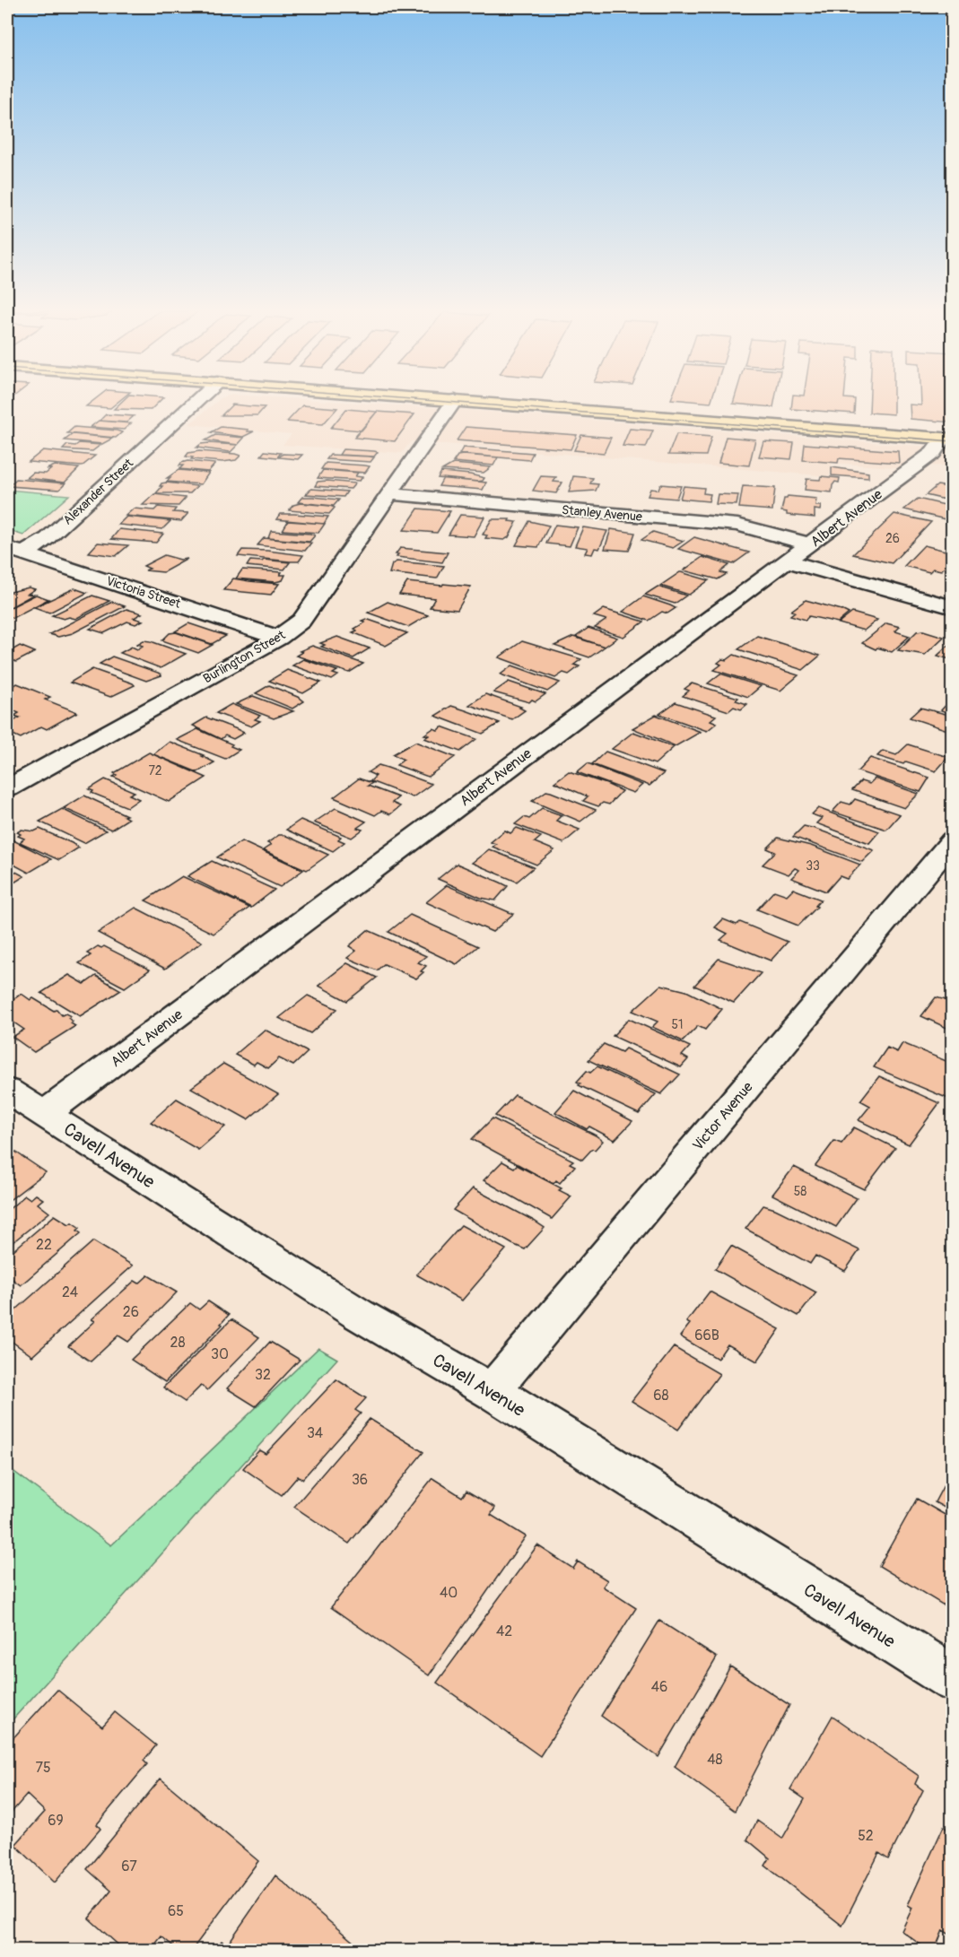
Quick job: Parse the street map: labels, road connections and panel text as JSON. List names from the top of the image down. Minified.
{"streets":{"street":["Alexander Street","Stanley Avenue","Albert Avenue","Victoria Street","Burlington Street","Victor Avenue","Cavell Avenue"]},"crossings":[["Alexander Street","Victoria Street"],["Stanley Avenue","Albert Avenue"],["Stanley Avenue","Burlington Street"],["Albert Avenue","Cavell Avenue"],["Victoria Street","Burlington Street"],["Victor Avenue","Cavell Avenue"]],"house_numbers":["26","72","33","51","58","22","24","26","66B","28","30","32","68","34","36","40","42","46","48","75","69","52","67","65"]}
